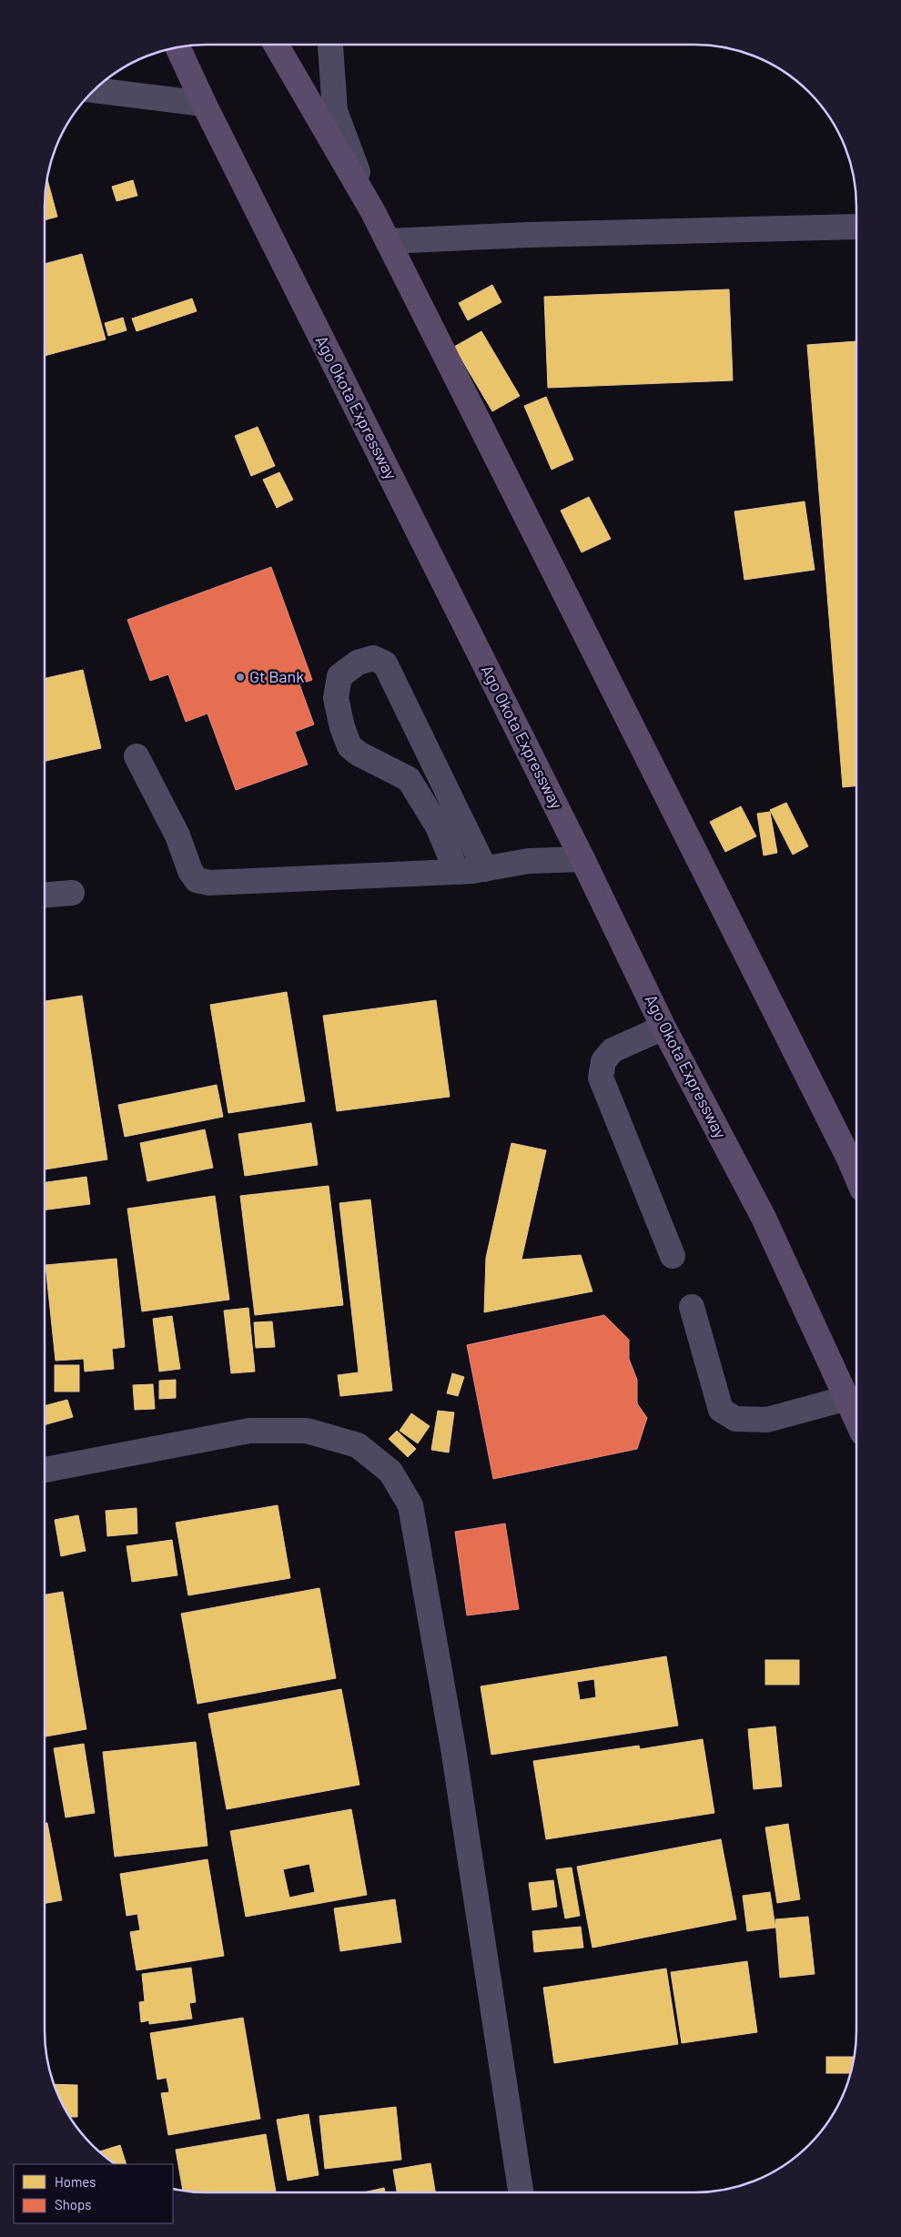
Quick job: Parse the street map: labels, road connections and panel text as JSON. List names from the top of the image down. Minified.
{"streets":{"main road":["Ago Okota Expressway"]},"places":["Gt Bank"],"legend":["Homes","Shops"]}
